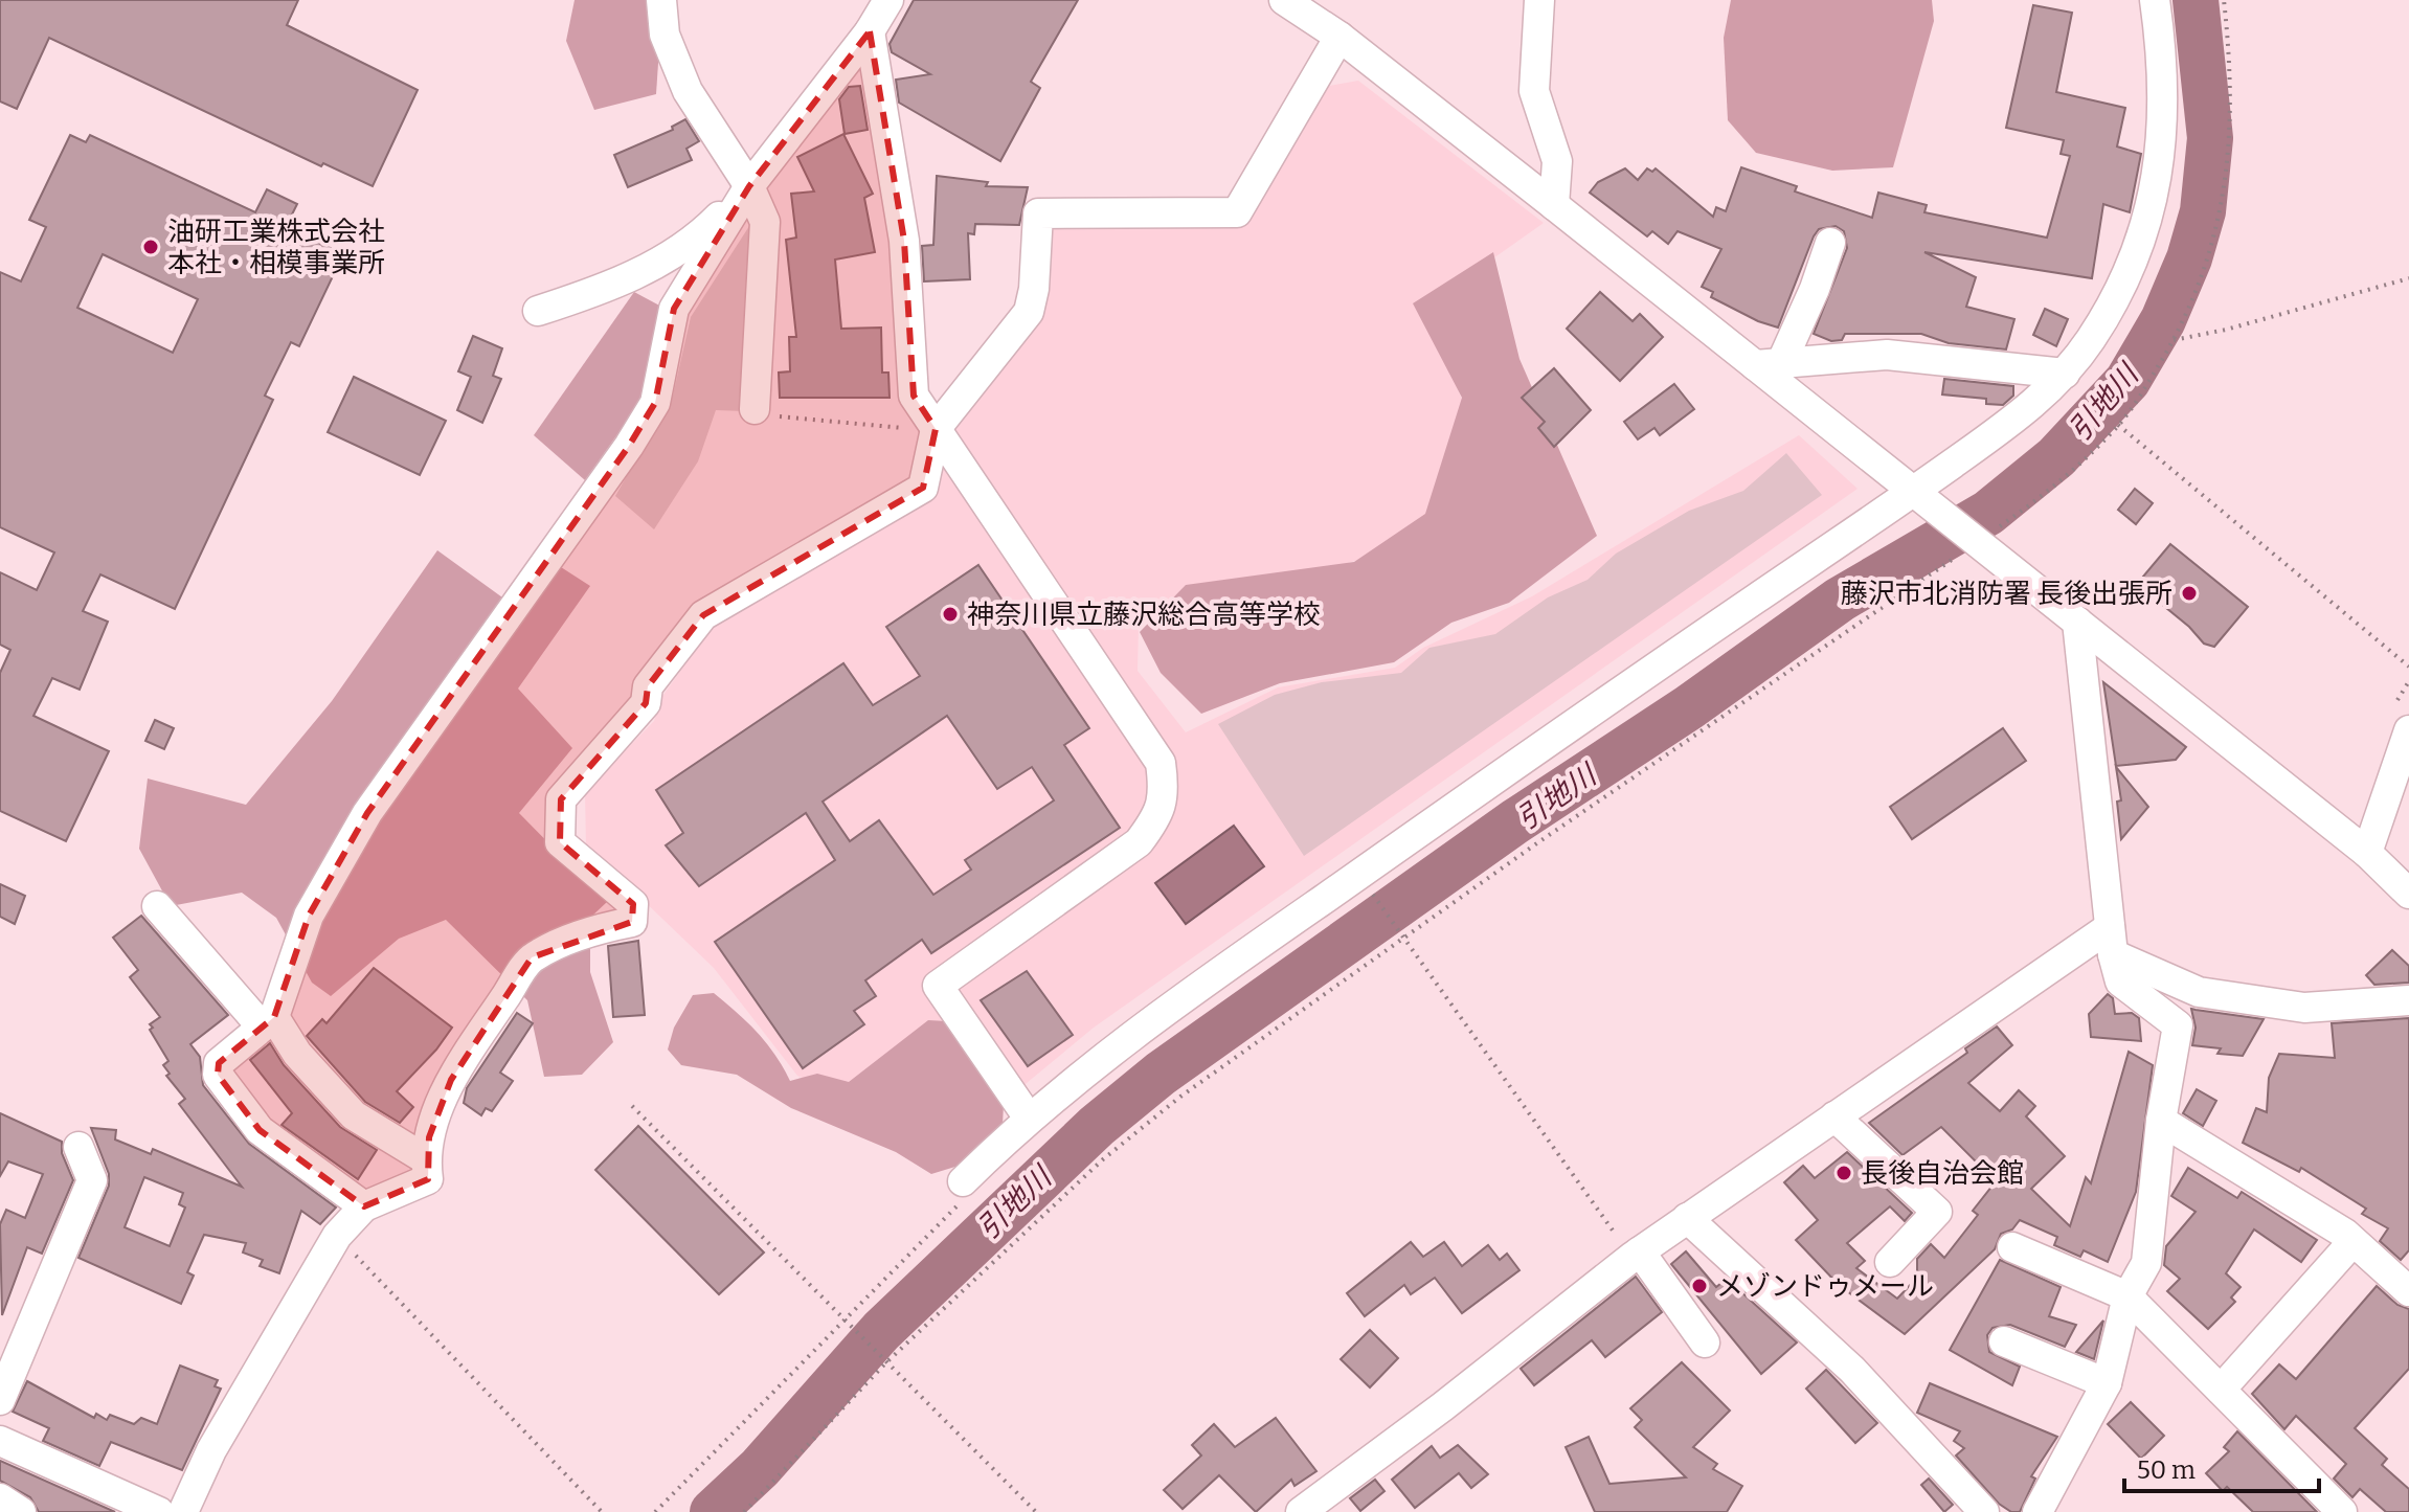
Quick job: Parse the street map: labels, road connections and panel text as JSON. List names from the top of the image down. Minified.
{"water":["引地川"],"places":["油研工業株式会社 本社・相模事業所","藤沢市北消防署 長後出張所","神奈川県立藤沢総合高等学校","長後自治会館","メゾンドゥメール"],"scale_bar":"50 m"}
